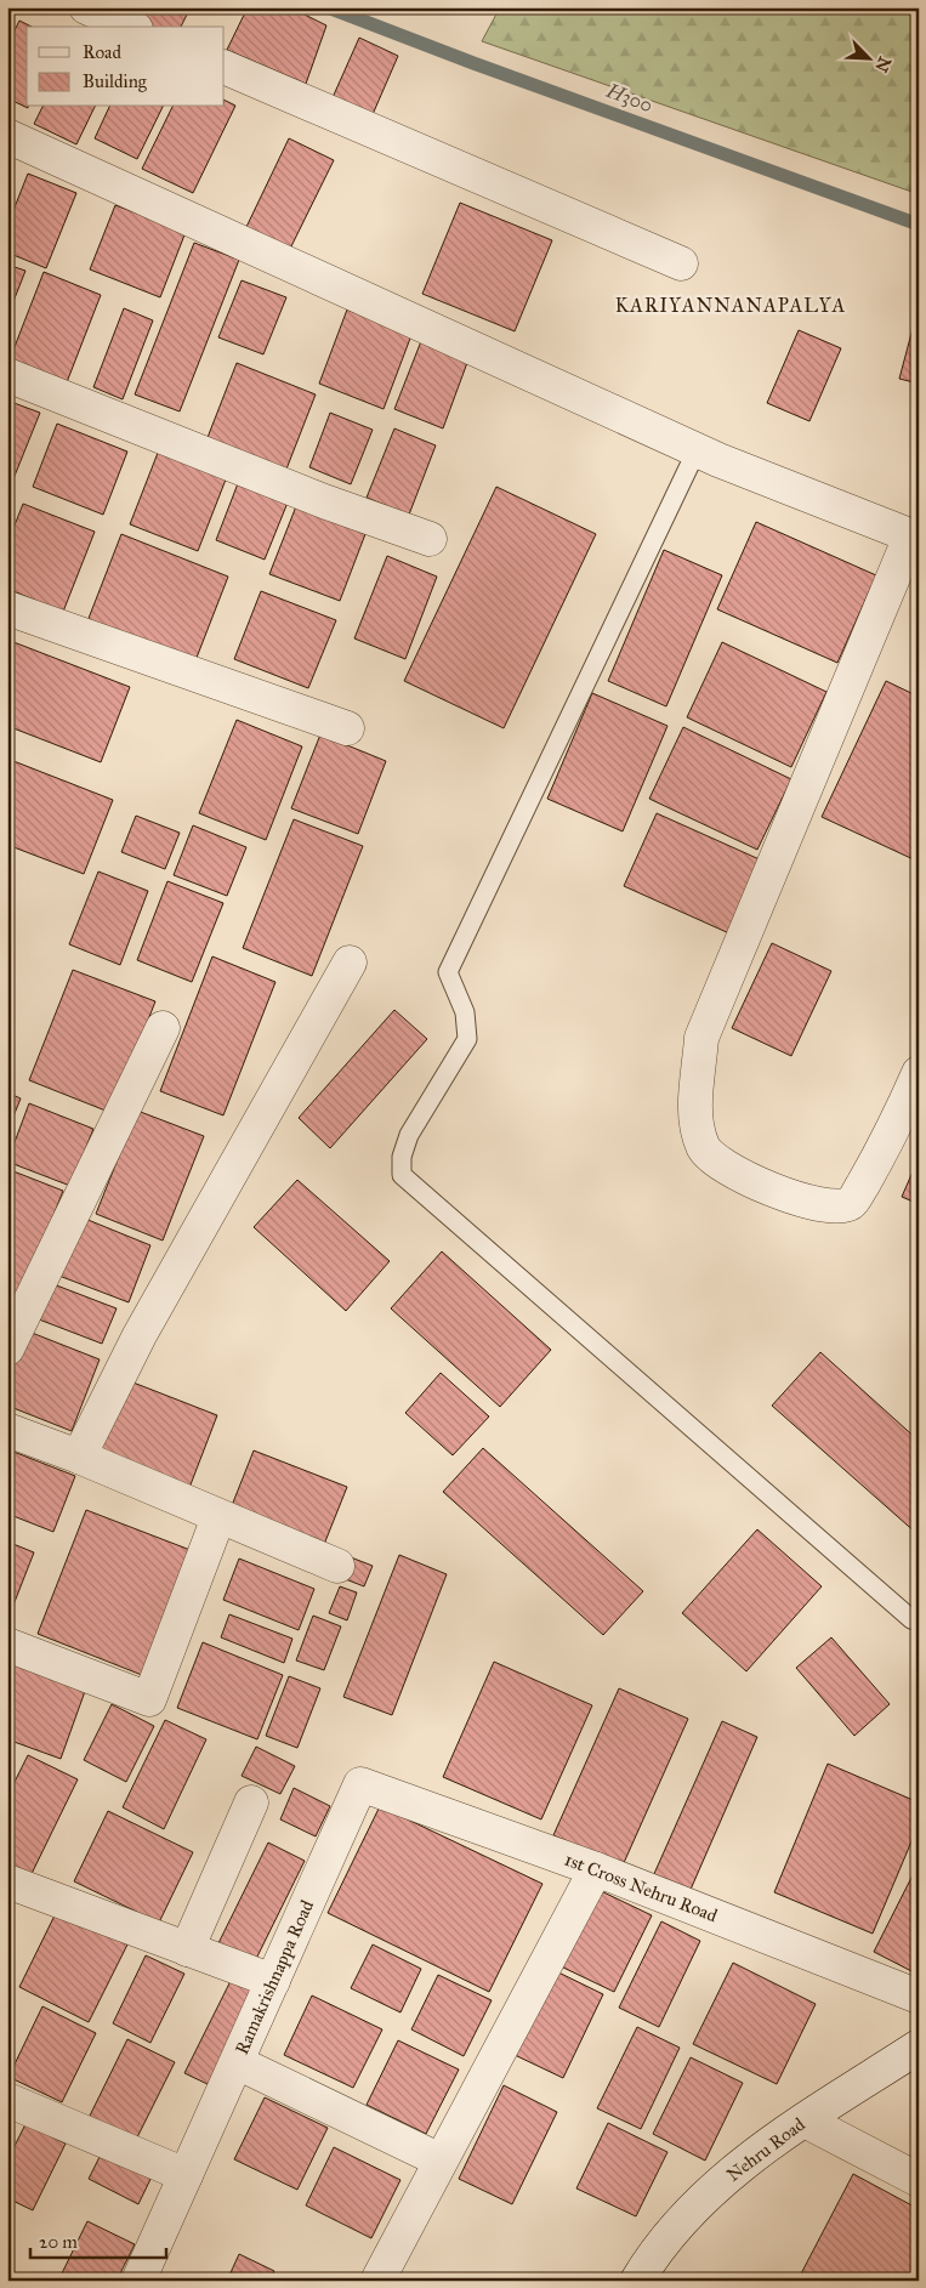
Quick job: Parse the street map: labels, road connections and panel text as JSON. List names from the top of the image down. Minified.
{"streets":{"street":["1st Cross Nehru Road","Ramakrishnappa Road","Nehru Road"]},"crossings":[["1st Cross Nehru Road","Ramakrishnappa Road"]],"districts":["KARIYANNANAPALYA"],"water":["H300"],"legend":["Road","Building"],"scale_bar":"20 m","north":"bottom right"}
